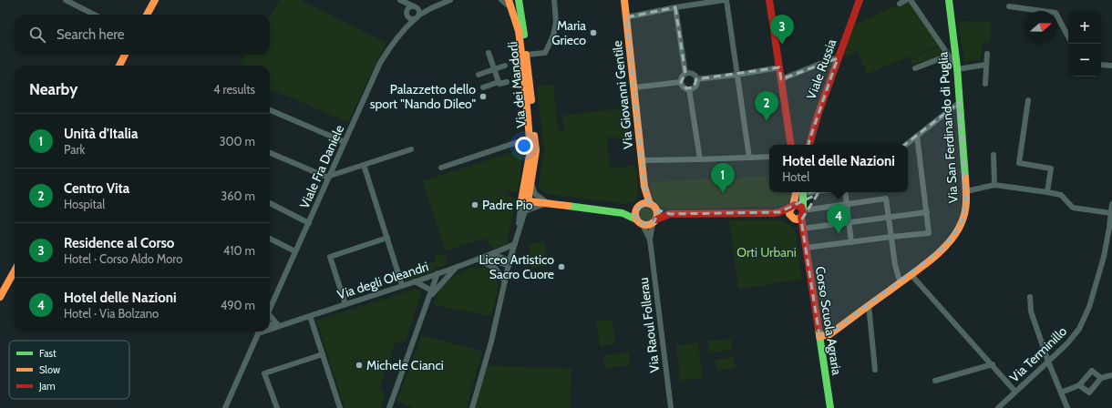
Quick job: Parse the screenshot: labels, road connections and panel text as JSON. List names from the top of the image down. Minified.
{"streets":{"street":["Viale Russia","Via dei Mandorli","Via Giovanni Gentile","Via San Ferdinando di Puglia","Viale Fra Daniele","Via degli Oleandri","Corso Scuola Agraria","Via Raoul Follerau","Via Terminillo"]},"crossings":[["Via dei Mandorli","Via degli Oleandri"],["Via Giovanni Gentile","Via Raoul Follerau"],["Via San Ferdinando di Puglia","Corso Scuola Agraria"]],"parks":["Orti Urbani"],"places":["Maria Grieco","Palazzetto dello sport \"Nando Dileo\"","Padre Pio","Liceo Artistico Sacro Cuore","Michele Cianci"],"legend":["Fast","Slow","Jam"],"north":"right","page":{"map_buttons":["+","−"],"pins":["3","2","1","4"],"search":"Search here","heading":["Nearby","4 results"],"list":[{"mark":"1","name":"Unità d'Italia","note":"Park","value":"300 m"},{"mark":"2","name":"Centro Vita","note":"Hospital","value":"360 m"},{"mark":"3","name":"Residence al Corso","note":"Hotel · Corso Aldo Moro","value":"410 m"},{"mark":"4","name":"Hotel delle Nazioni","note":"Hotel · Via Bolzano","value":"490 m"}],"popup":["Hotel delle Nazioni","Hotel"]}}
